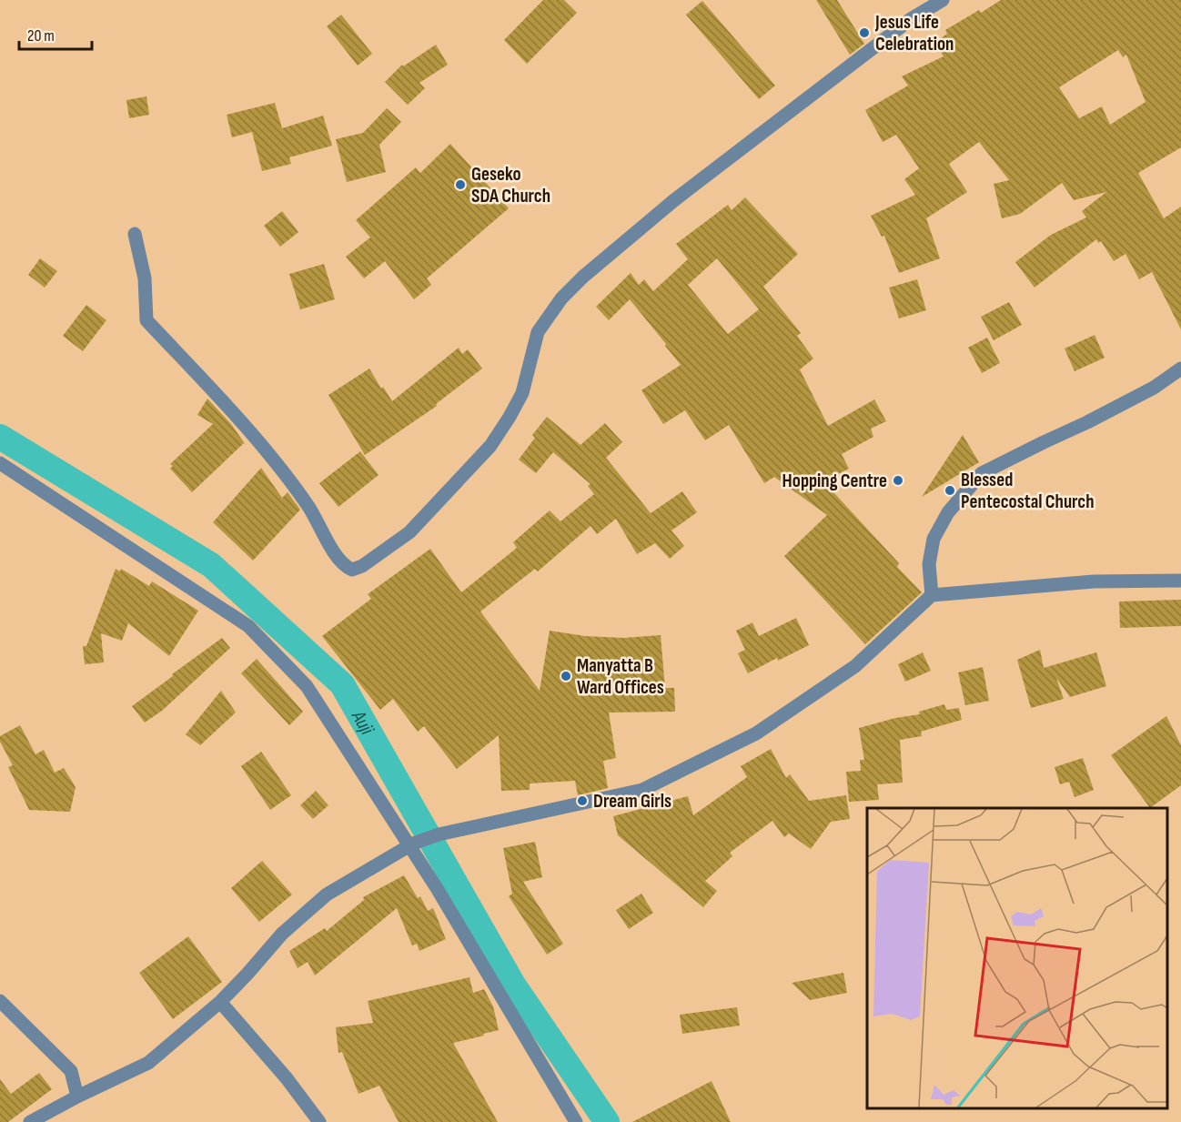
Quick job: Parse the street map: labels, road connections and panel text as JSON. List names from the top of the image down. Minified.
{"water":["Auji"],"places":["Jesus Life Celebration","Geseko SDA Church","Hopping Centre","Blessed Pentecostal Church","Manyatta B Ward Offices","Dream Girls"],"scale_bar":"20 m"}
